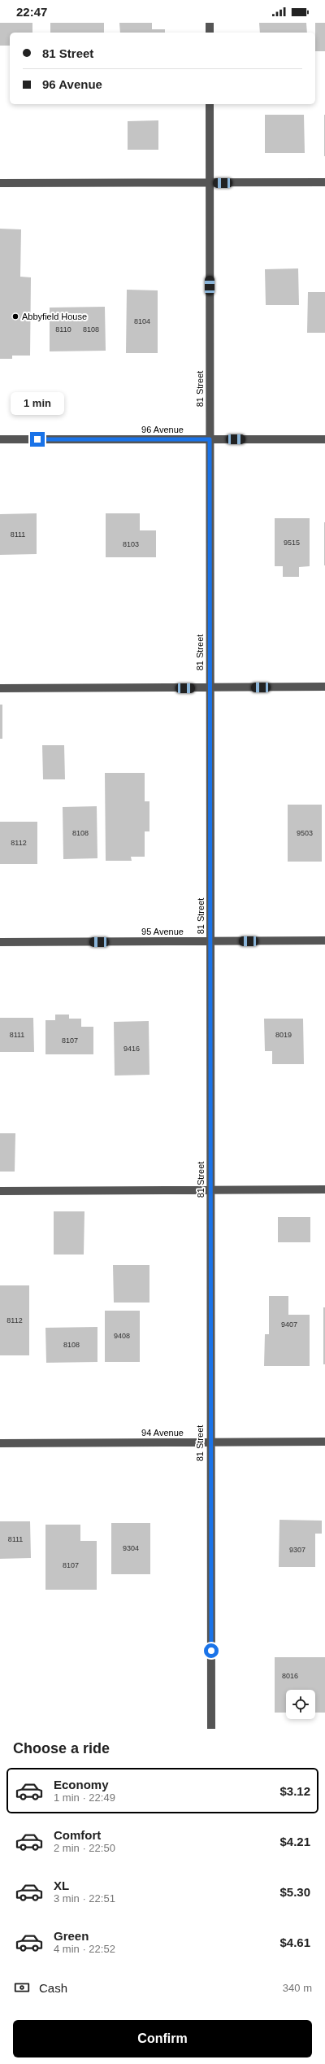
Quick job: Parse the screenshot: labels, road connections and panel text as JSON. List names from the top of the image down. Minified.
{"streets":{"street":["81 Street","96 Avenue","95 Avenue","94 Avenue"]},"crossings":[["81 Street","96 Avenue"],["81 Street","95 Avenue"],["81 Street","94 Avenue"]],"places":["Abbyfield House"],"house_numbers":["8104","8110","8108","8111","9515","8103","8108","9503","8112","8111","8019","8107","9416","8112","9407","9408","8108","8111","9304","9307","8107","8016"],"page":{"status":"22:47","banner":["81 Street","96 Avenue"],"bubble":"1 min","heading":"Choose a ride","list":[{"name":"Economy","note":"1 min · 22:49","value":"$3.12"},{"name":"Comfort","note":"2 min · 22:50","value":"$4.21"},{"name":"XL","note":"3 min · 22:51","value":"$5.30"},{"name":"Green","note":"4 min · 22:52","value":"$4.61"}],"pay":["Cash","340 m"],"buttons":"Confirm"}}
